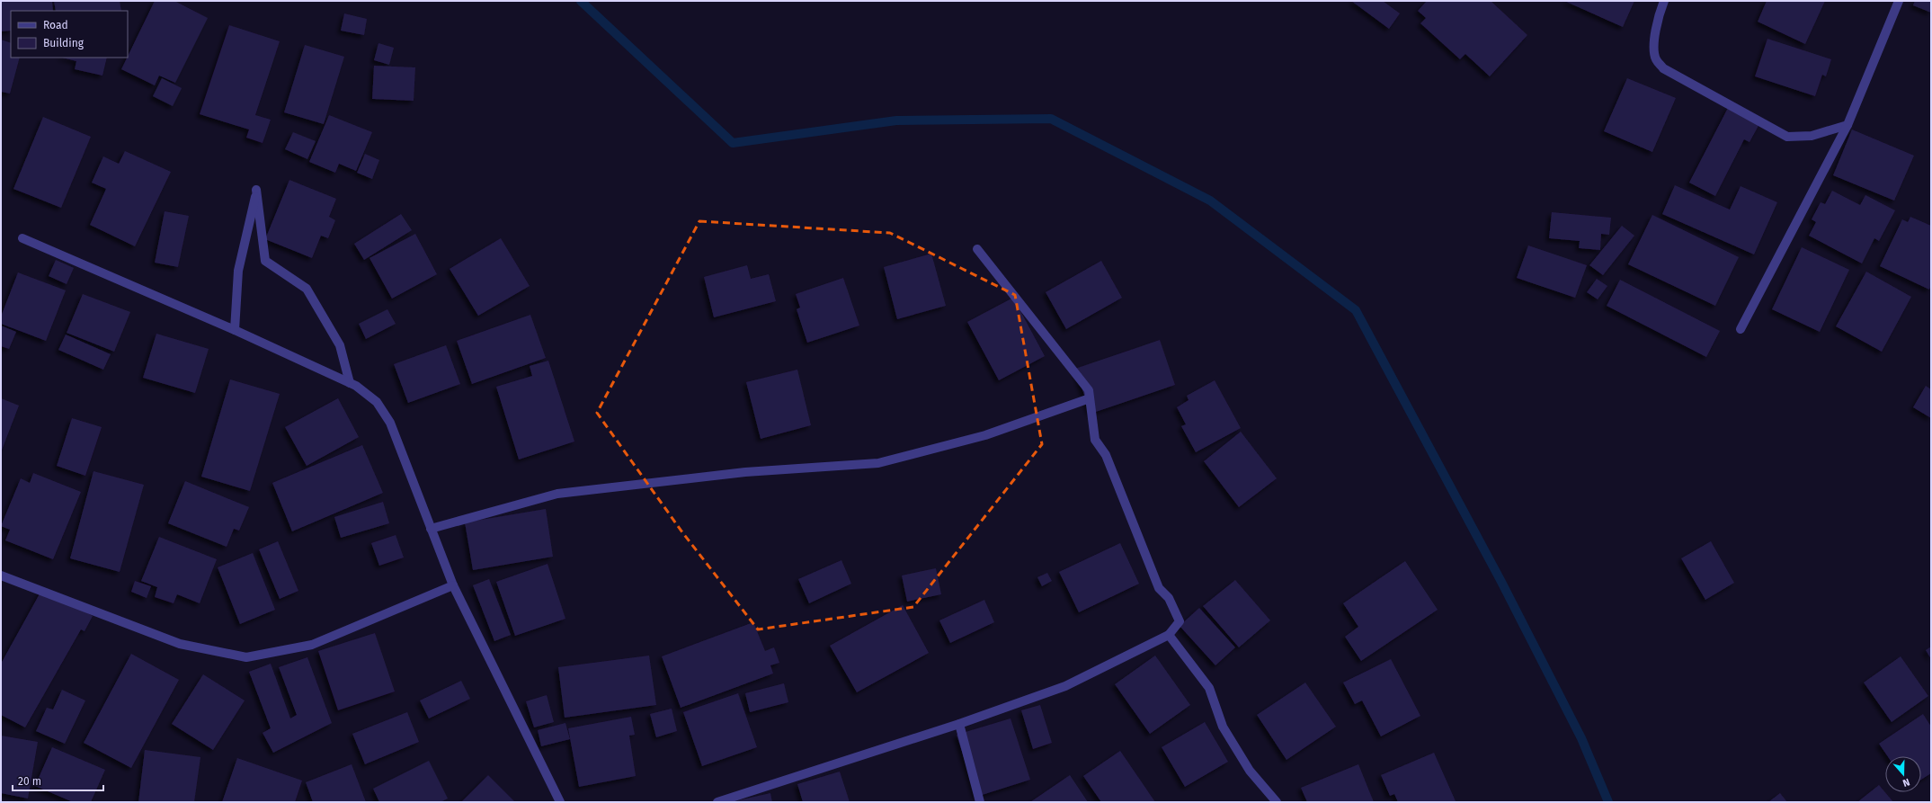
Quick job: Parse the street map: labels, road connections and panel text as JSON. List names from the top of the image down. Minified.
{"legend":["Road","Building"],"scale_bar":"20 m","north":"bottom"}
